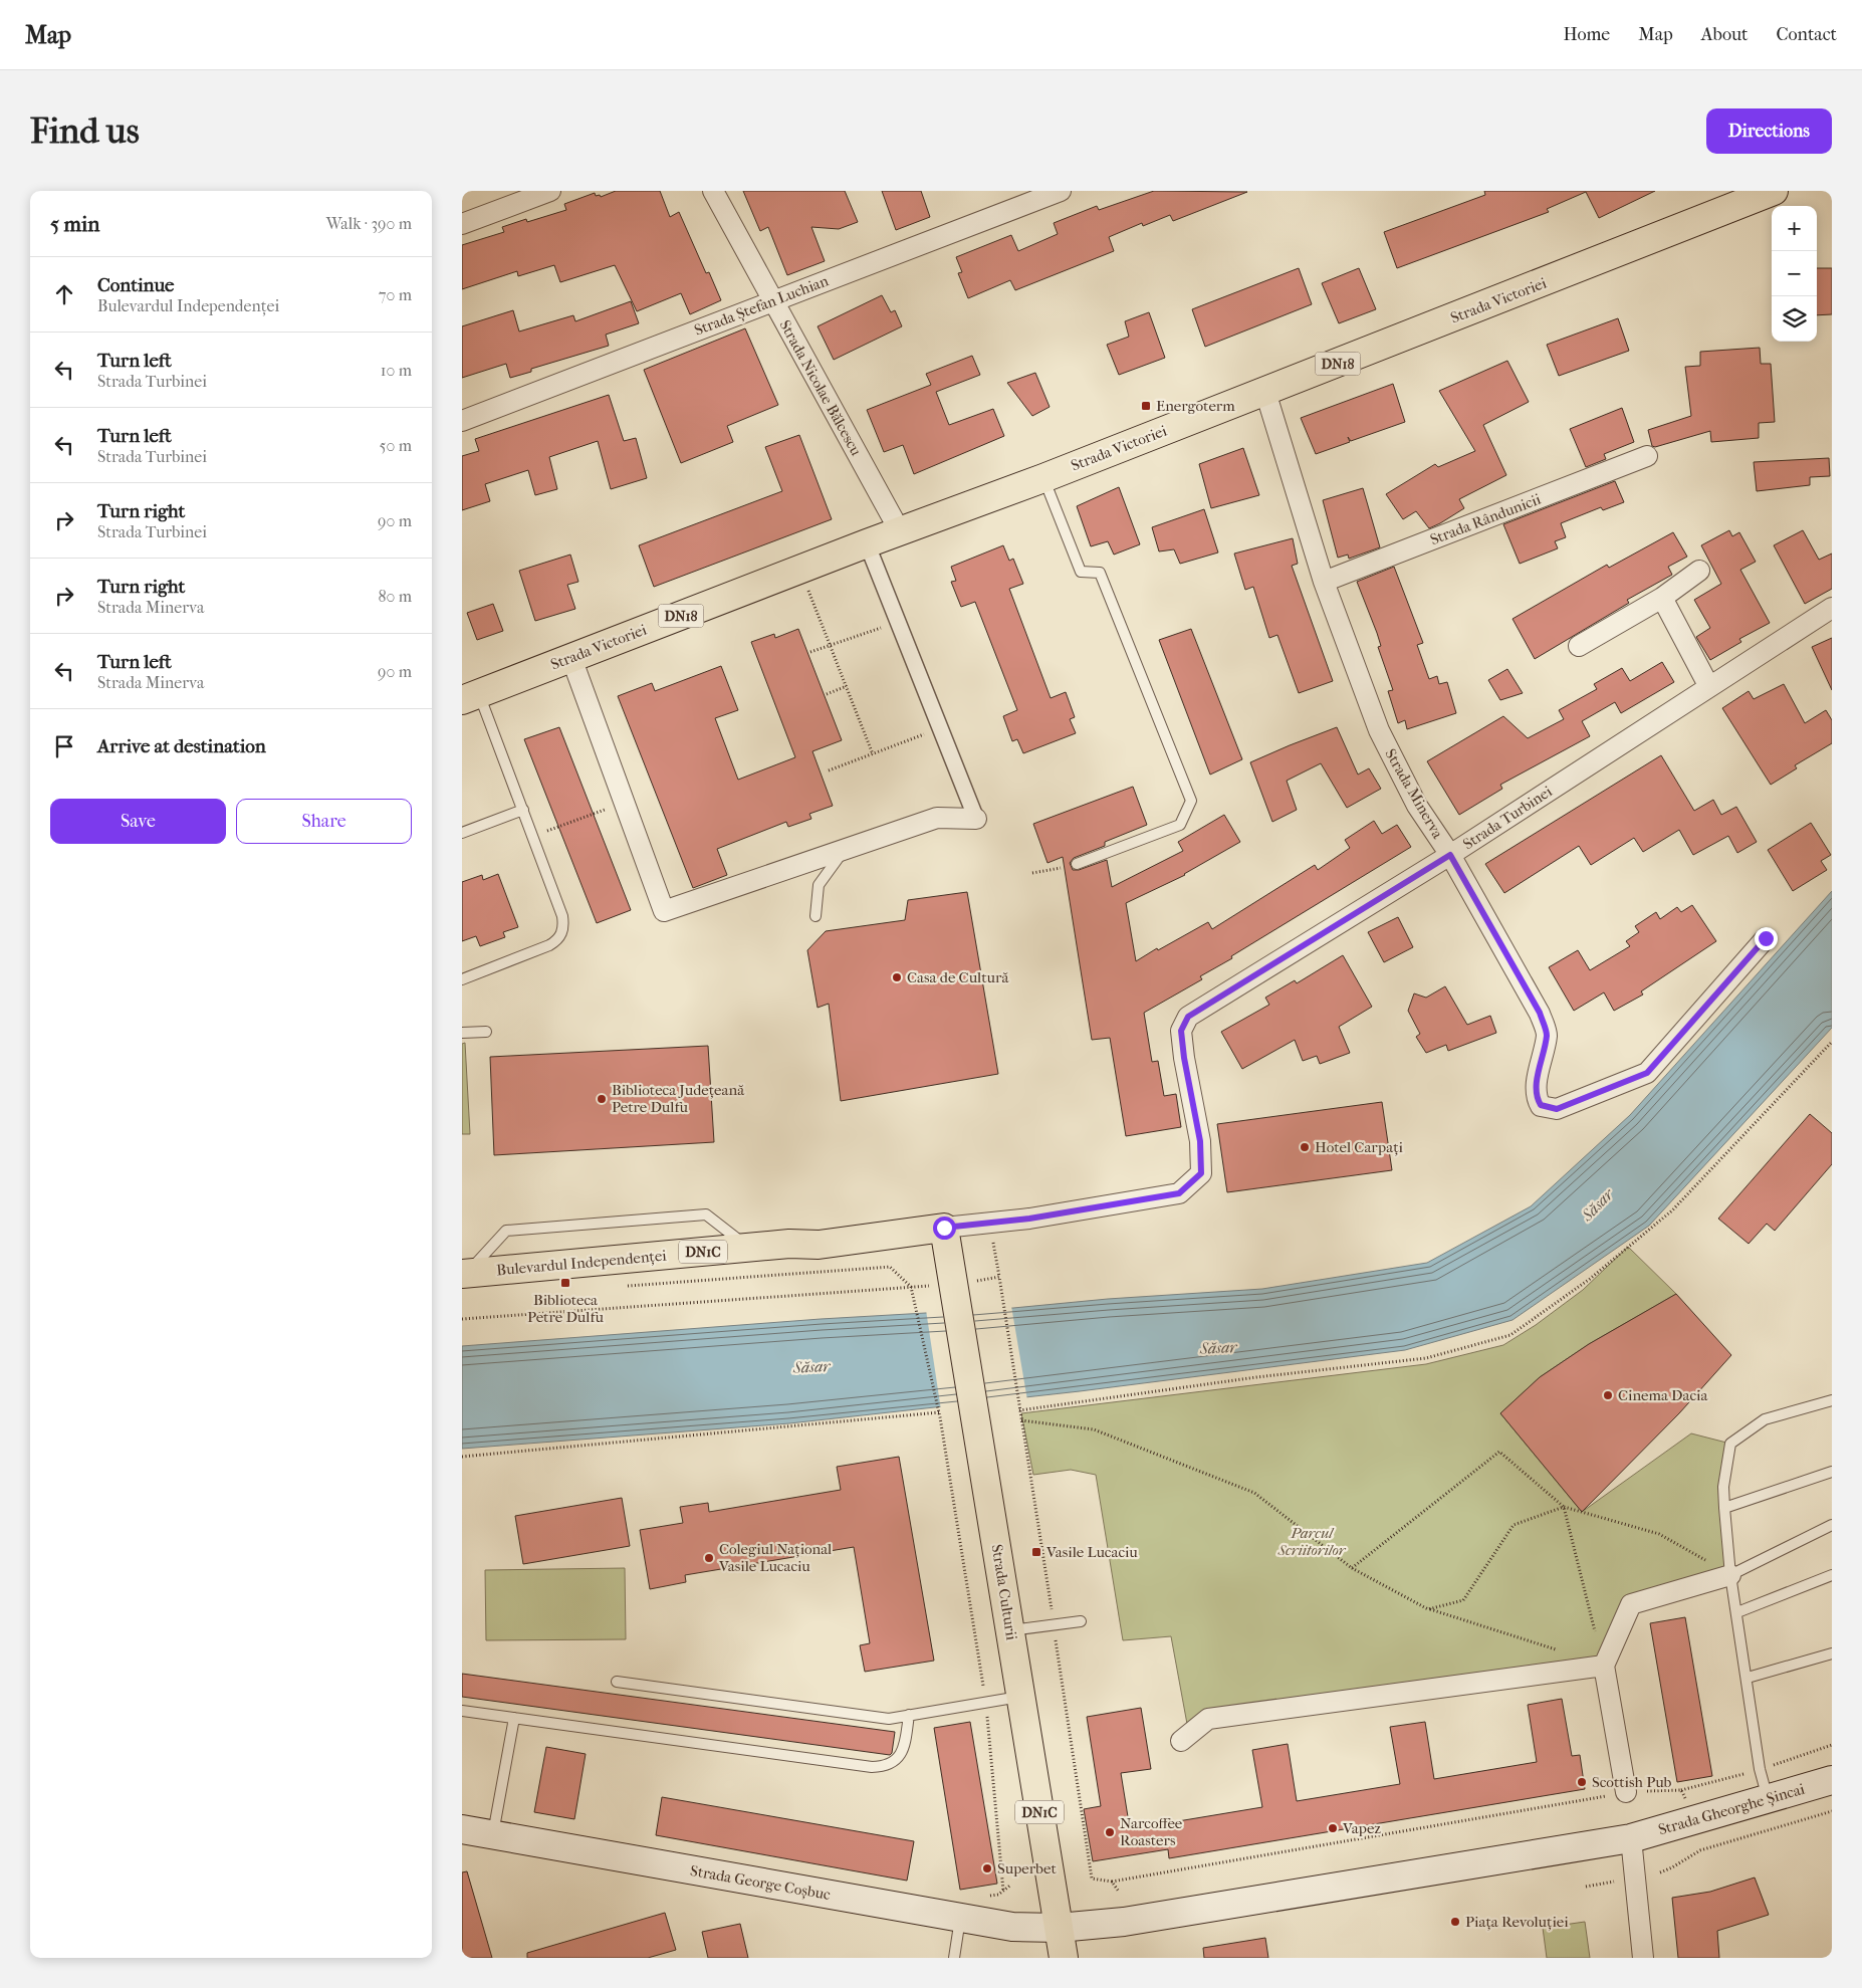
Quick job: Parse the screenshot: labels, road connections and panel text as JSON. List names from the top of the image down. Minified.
{"streets":{"main road":["Strada Victoriei","DN18","DN1C","Bulevardul Independenței","Strada Culturii","Strada Gheorghe Șincai","Strada George Coșbuc"],"street":["Strada Ștefan Luchian","Strada Nicolae Bălcescu","Strada Rândunicii","Strada Minerva","Strada Turbinei"]},"crossings":[["Strada Victoriei","Strada Nicolae Bălcescu"],["Strada Victoriei","Strada Minerva"],["Strada Ștefan Luchian","Strada Nicolae Bălcescu"],["Strada Rândunicii","Strada Minerva"],["Strada Minerva","Strada Turbinei"],["Strada Turbinei","Bulevardul Independenței"],["Bulevardul Independenței","Strada Culturii"],["Strada Culturii","Strada George Coșbuc"]],"water":["Săsar"],"parks":["Parcul Scriitorilor"],"places":{"transit":["Energoterm","Biblioteca Petre Dulfu","Vasile Lucaciu"],"other":["Casa de Cultură","Biblioteca Județeană Petre Dulfu","Hotel Carpați","Cinema Dacia","Colegiul Național Vasile Lucaciu","Scottish Pub","Vapez","Narcoffee Roasters","Superbet","Piața Revoluției"]},"page":{"header":"Map","nav":["Home","Map","About","Contact"],"buttons":["Directions",["Save","Share"]],"title":"Find us","heading":["5 min","Walk · 390 m"],"map_buttons":["+","−"],"list":[["Continue","Bulevardul Independenței","70 m"],["Turn left","Strada Turbinei","10 m"],["Turn left","Strada Turbinei","50 m"],["Turn right","Strada Turbinei","90 m"],["Turn right","Strada Minerva","80 m"],["Turn left","Strada Minerva","90 m"],"Arrive at destination"]}}
